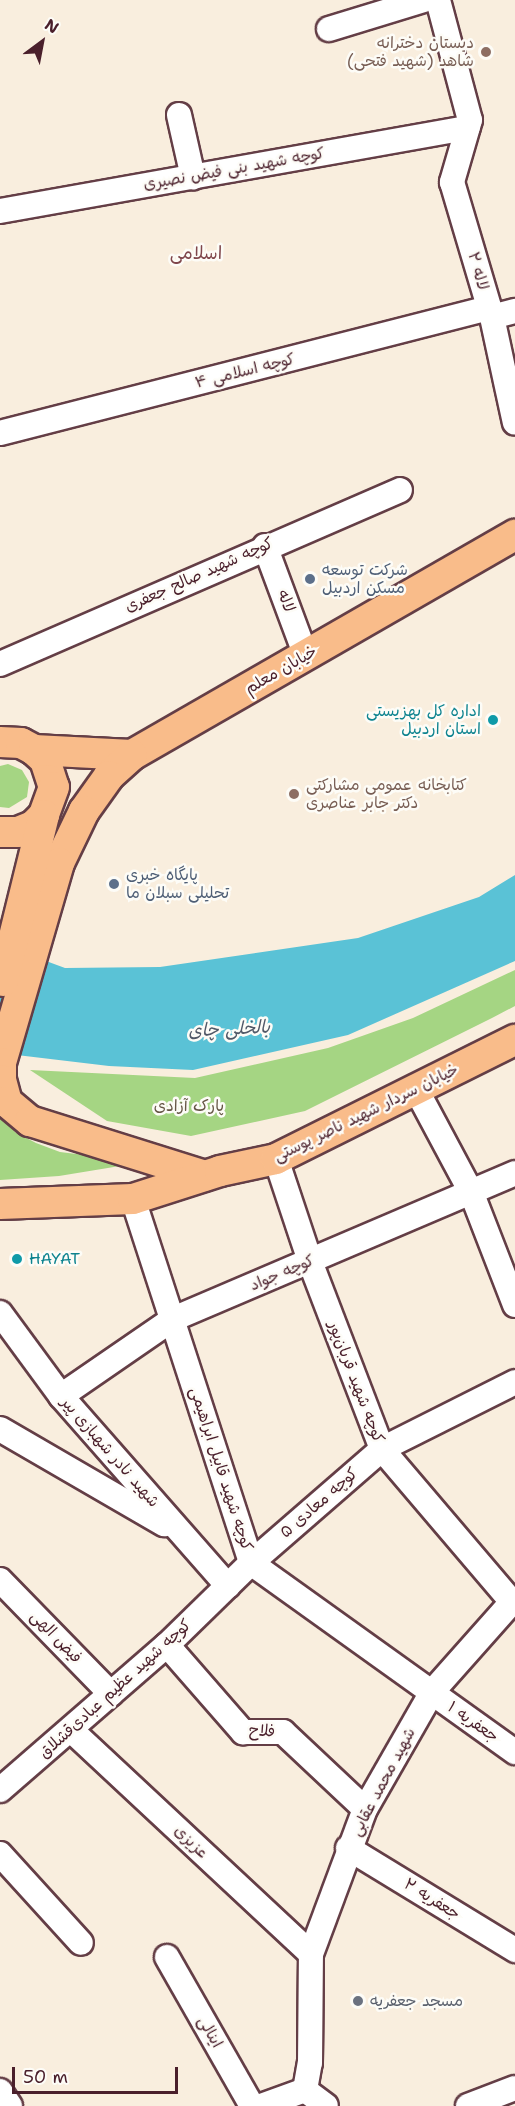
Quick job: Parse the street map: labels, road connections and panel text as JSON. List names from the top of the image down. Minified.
{"streets":{"main road":["خیابان معلم","خیابان سردار شهید ناصر پوستی"],"street":["کوچه شهید بنی فیض نصیری","لاله ۲","کوچه اسلامی ۴","کوچه شهید صالح جعفری","لاله","کوچه جواد","کوچه شهید قربان‌پور","شهید نادر شهبازی پیر","کوچه شهید قابیل ابراهیمی","کوچه معادی ۵","فیض الهی","کوچه شهید عظیم عبادی‌قشلاق","جعفریه ۱","فلاح","شهید محمد عقابی","عزیزی","جعفریه ۲","اینالی"]},"crossings":[["کوچه شهید بنی فیض نصیری","لاله ۲"],["لاله ۲","کوچه اسلامی ۴"],["کوچه شهید صالح جعفری","لاله"],["لاله","خیابان معلم"],["خیابان سردار شهید ناصر پوستی","کوچه شهید قربان‌پور"],["خیابان سردار شهید ناصر پوستی","کوچه شهید قابیل ابراهیمی"],["کوچه جواد","کوچه شهید قربان‌پور"],["کوچه جواد","شهید نادر شهبازی پیر"],["کوچه جواد","کوچه شهید قابیل ابراهیمی"],["کوچه شهید قربان‌پور","کوچه معادی ۵"],["کوچه شهید قربان‌پور","شهید محمد عقابی"],["شهید نادر شهبازی پیر","کوچه معادی ۵"],["شهید نادر شهبازی پیر","کوچه شهید عظیم عبادی‌قشلاق"],["کوچه شهید قابیل ابراهیمی","کوچه معادی ۵"],["کوچه شهید قابیل ابراهیمی","جعفریه ۱"],["کوچه شهید قابیل ابراهیمی","شهید محمد عقابی"],["کوچه معادی ۵","کوچه شهید عظیم عبادی‌قشلاق"],["فیض الهی","کوچه شهید عظیم عبادی‌قشلاق"],["کوچه شهید عظیم عبادی‌قشلاق","فلاح"],["کوچه شهید عظیم عبادی‌قشلاق","عزیزی"],["جعفریه ۱","شهید محمد عقابی"],["فلاح","شهید محمد عقابی"],["شهید محمد عقابی","عزیزی"],["شهید محمد عقابی","جعفریه ۲"]],"districts":["اسلامی"],"water":["بالخلی چای"],"parks":["پارک آزادی"],"places":["دبستان دخترانه شاهد (شهید فتحی)","شرکت توسعه مسکن اردبیل","اداره کل بهزیستی استان اردبیل","کتابخانه عمومی مشارکتی دکتر جابر عناصری","پایگاه خبری تحلیلی سبلان ما","HAYAT","مسجد جعفریه"],"scale_bar":"50 m","north":"top right"}
